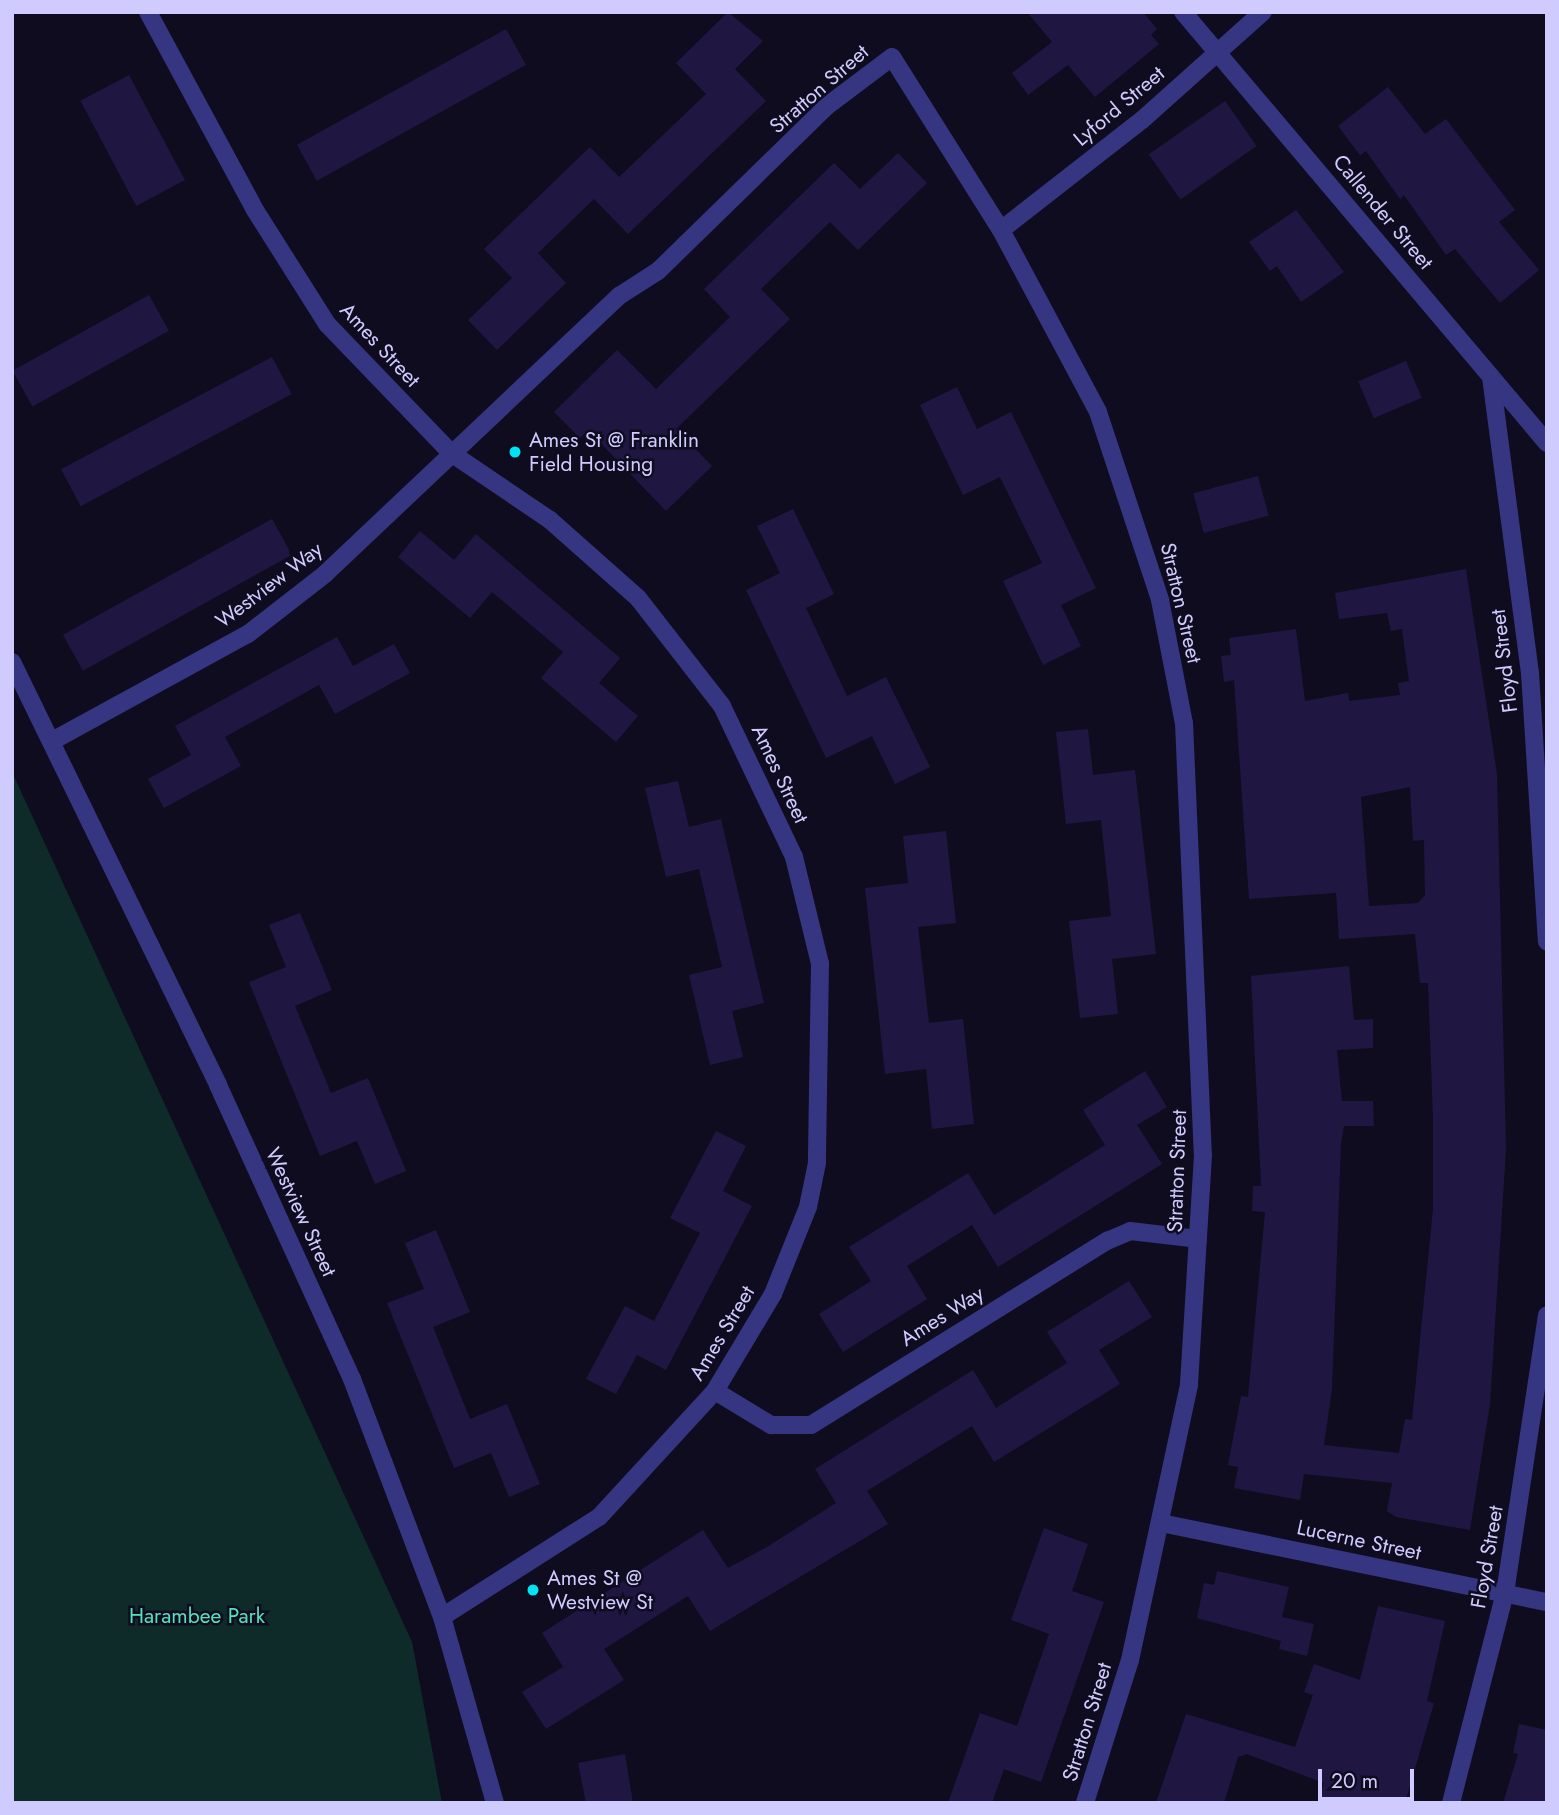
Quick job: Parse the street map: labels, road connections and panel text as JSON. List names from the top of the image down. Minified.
{"streets":{"street":["Stratton Street","Lyford Street","Callender Street","Ames Street","Westview Way","Floyd Street","Westview Street","Ames Way","Lucerne Street"]},"crossings":[["Stratton Street","Lyford Street"],["Stratton Street","Ames Street"],["Stratton Street","Westview Way"],["Stratton Street","Ames Way"],["Stratton Street","Lucerne Street"],["Lyford Street","Callender Street"],["Callender Street","Floyd Street"],["Ames Street","Westview Way"],["Ames Street","Westview Street"],["Ames Street","Ames Way"],["Westview Way","Westview Street"],["Floyd Street","Lucerne Street"]],"parks":["Harambee Park"],"places":["Ames St @ Franklin Field Housing","Ames St @ Westview St"],"scale_bar":"20 m"}
